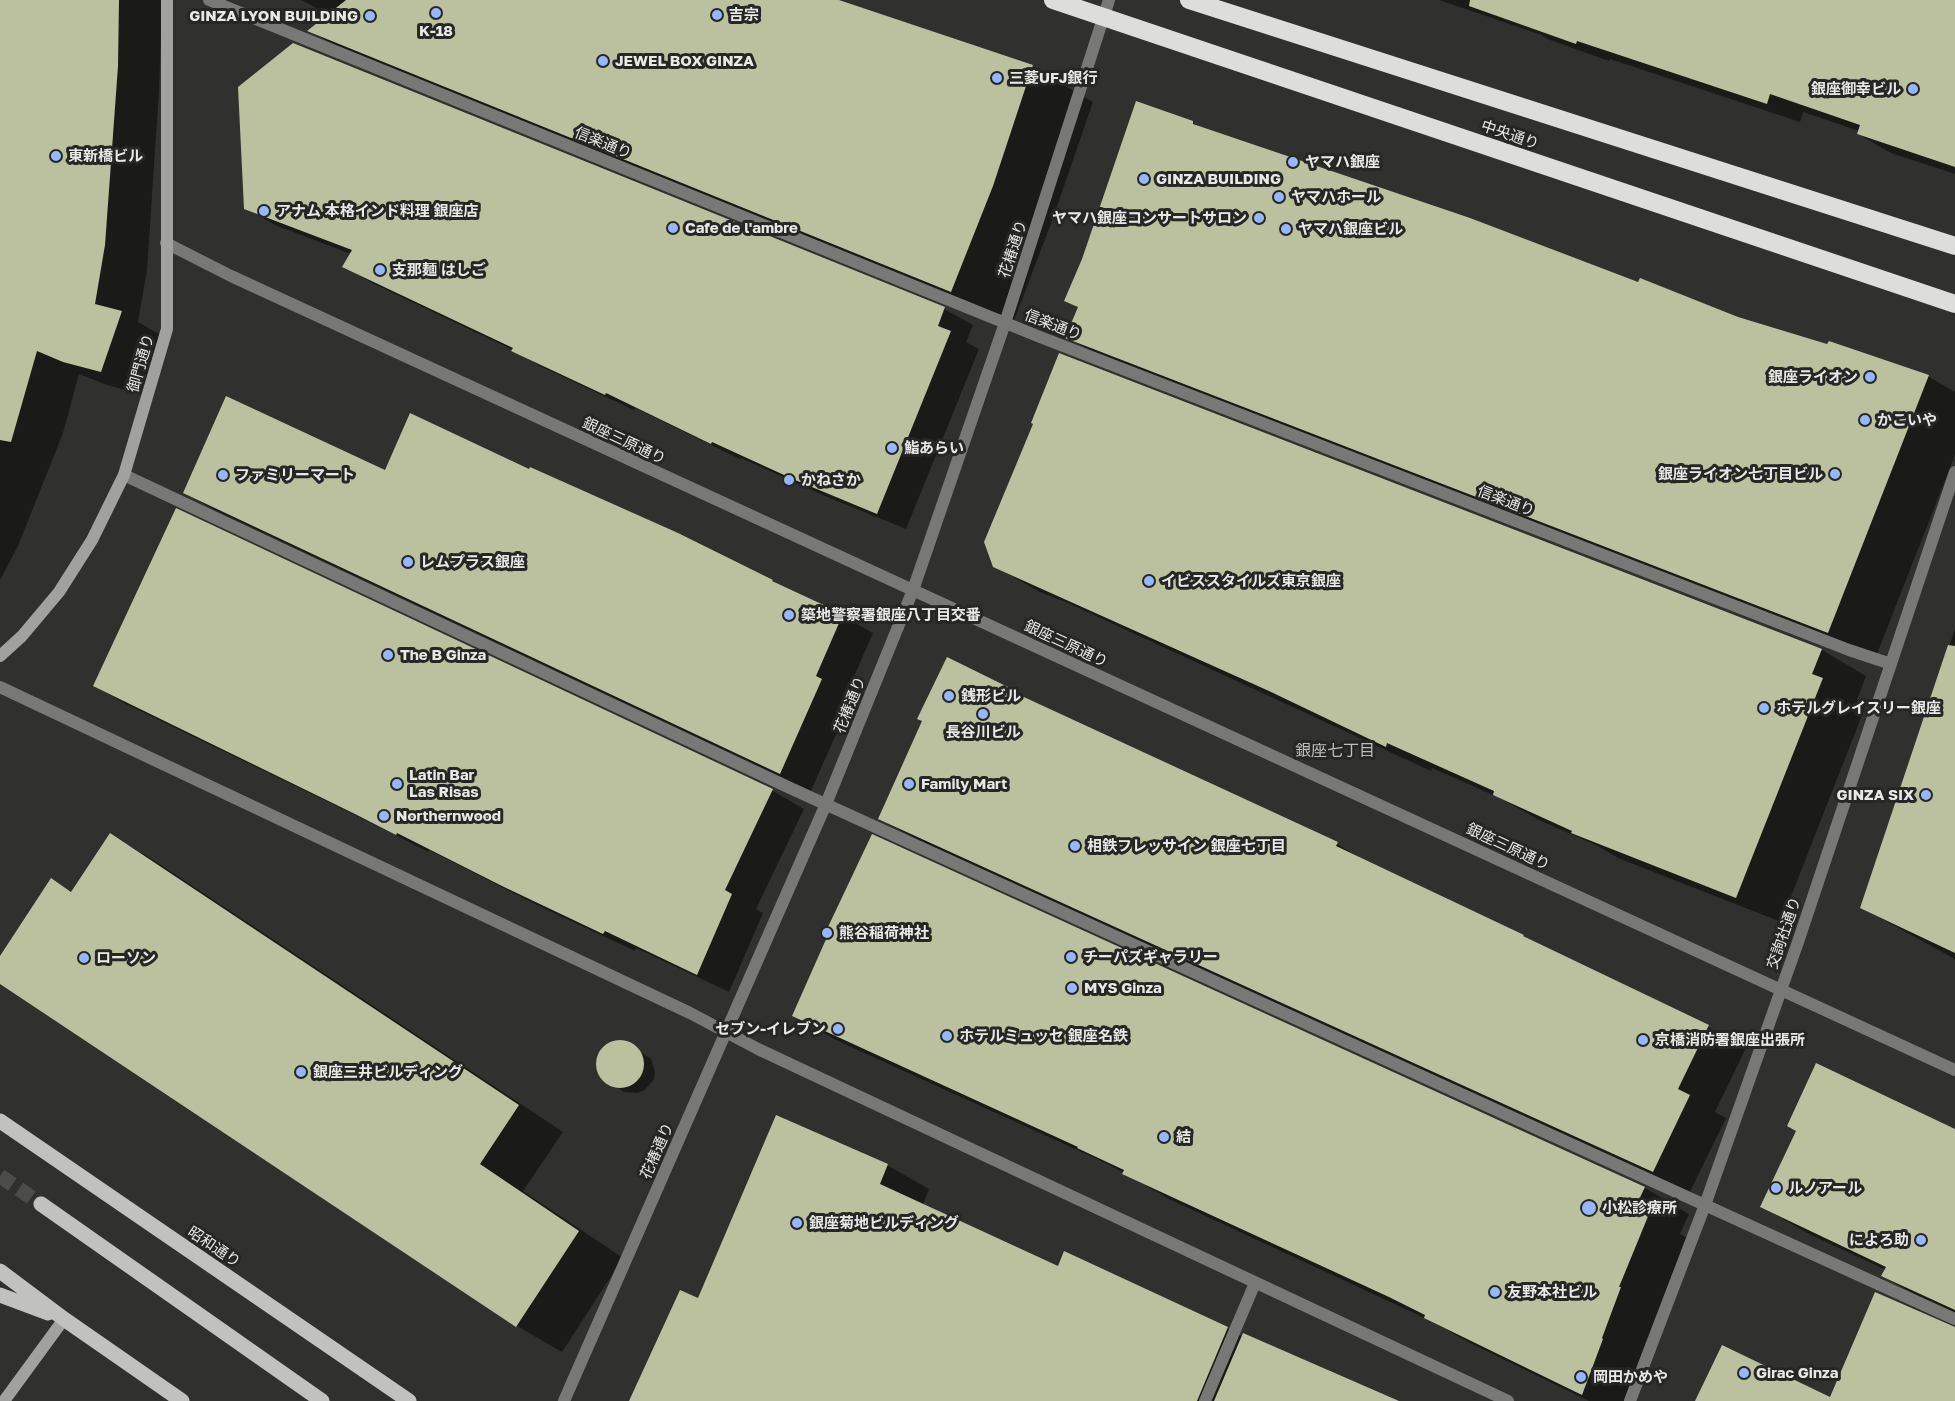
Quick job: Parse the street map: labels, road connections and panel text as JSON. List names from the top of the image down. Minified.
{"streets":{"highway":["中央通り"],"main road":["昭和通り"],"street":["信楽通り","花椿通り","御門通り","銀座三原通り","交詢社通り"]},"crossings":[["中央通り","花椿通り"],["信楽通り","花椿通り"],["信楽通り","交詢社通り"],["花椿通り","銀座三原通り"],["御門通り","銀座三原通り"],["銀座三原通り","交詢社通り"]],"districts":["銀座七丁目"],"places":["K-18","吉宗","GINZA LYON BUILDING","JEWEL BOX GINZA","三菱UFJ銀行","銀座御幸ビル","東新橋ビル","ヤマハ銀座","GINZA BUILDING","ヤマハホール","アナム 本格インド料理 銀座店","ヤマハ銀座コンサートサロン","Cafe de l'ambre","ヤマハ銀座ビル","支那麺 はしご","銀座ライオン","かこいや","鮨あらい","銀座ライオン七丁目ビル","ファミリーマート","かねさか","レムプラス銀座","イビススタイルズ東京銀座","築地警察署銀座八丁目交番","The B Ginza","銭形ビル","ホテルグレイスリー銀座","長谷川ビル","Latin Bar Las Risas","Family Mart","GINZA SIX","Northernwood","相鉄フレッサイン 銀座七丁目","熊谷稲荷神社","チーパズギャラリー","ローソン","MYS Ginza","セブン-イレブン","ホテルミュッセ 銀座名鉄","京橋消防署銀座出張所","銀座三井ビルディング","結","ルノアール","小松診療所","銀座菊地ビルディング","によろ助","友野本社ビル","Girac Ginza","岡田かめや"]}
